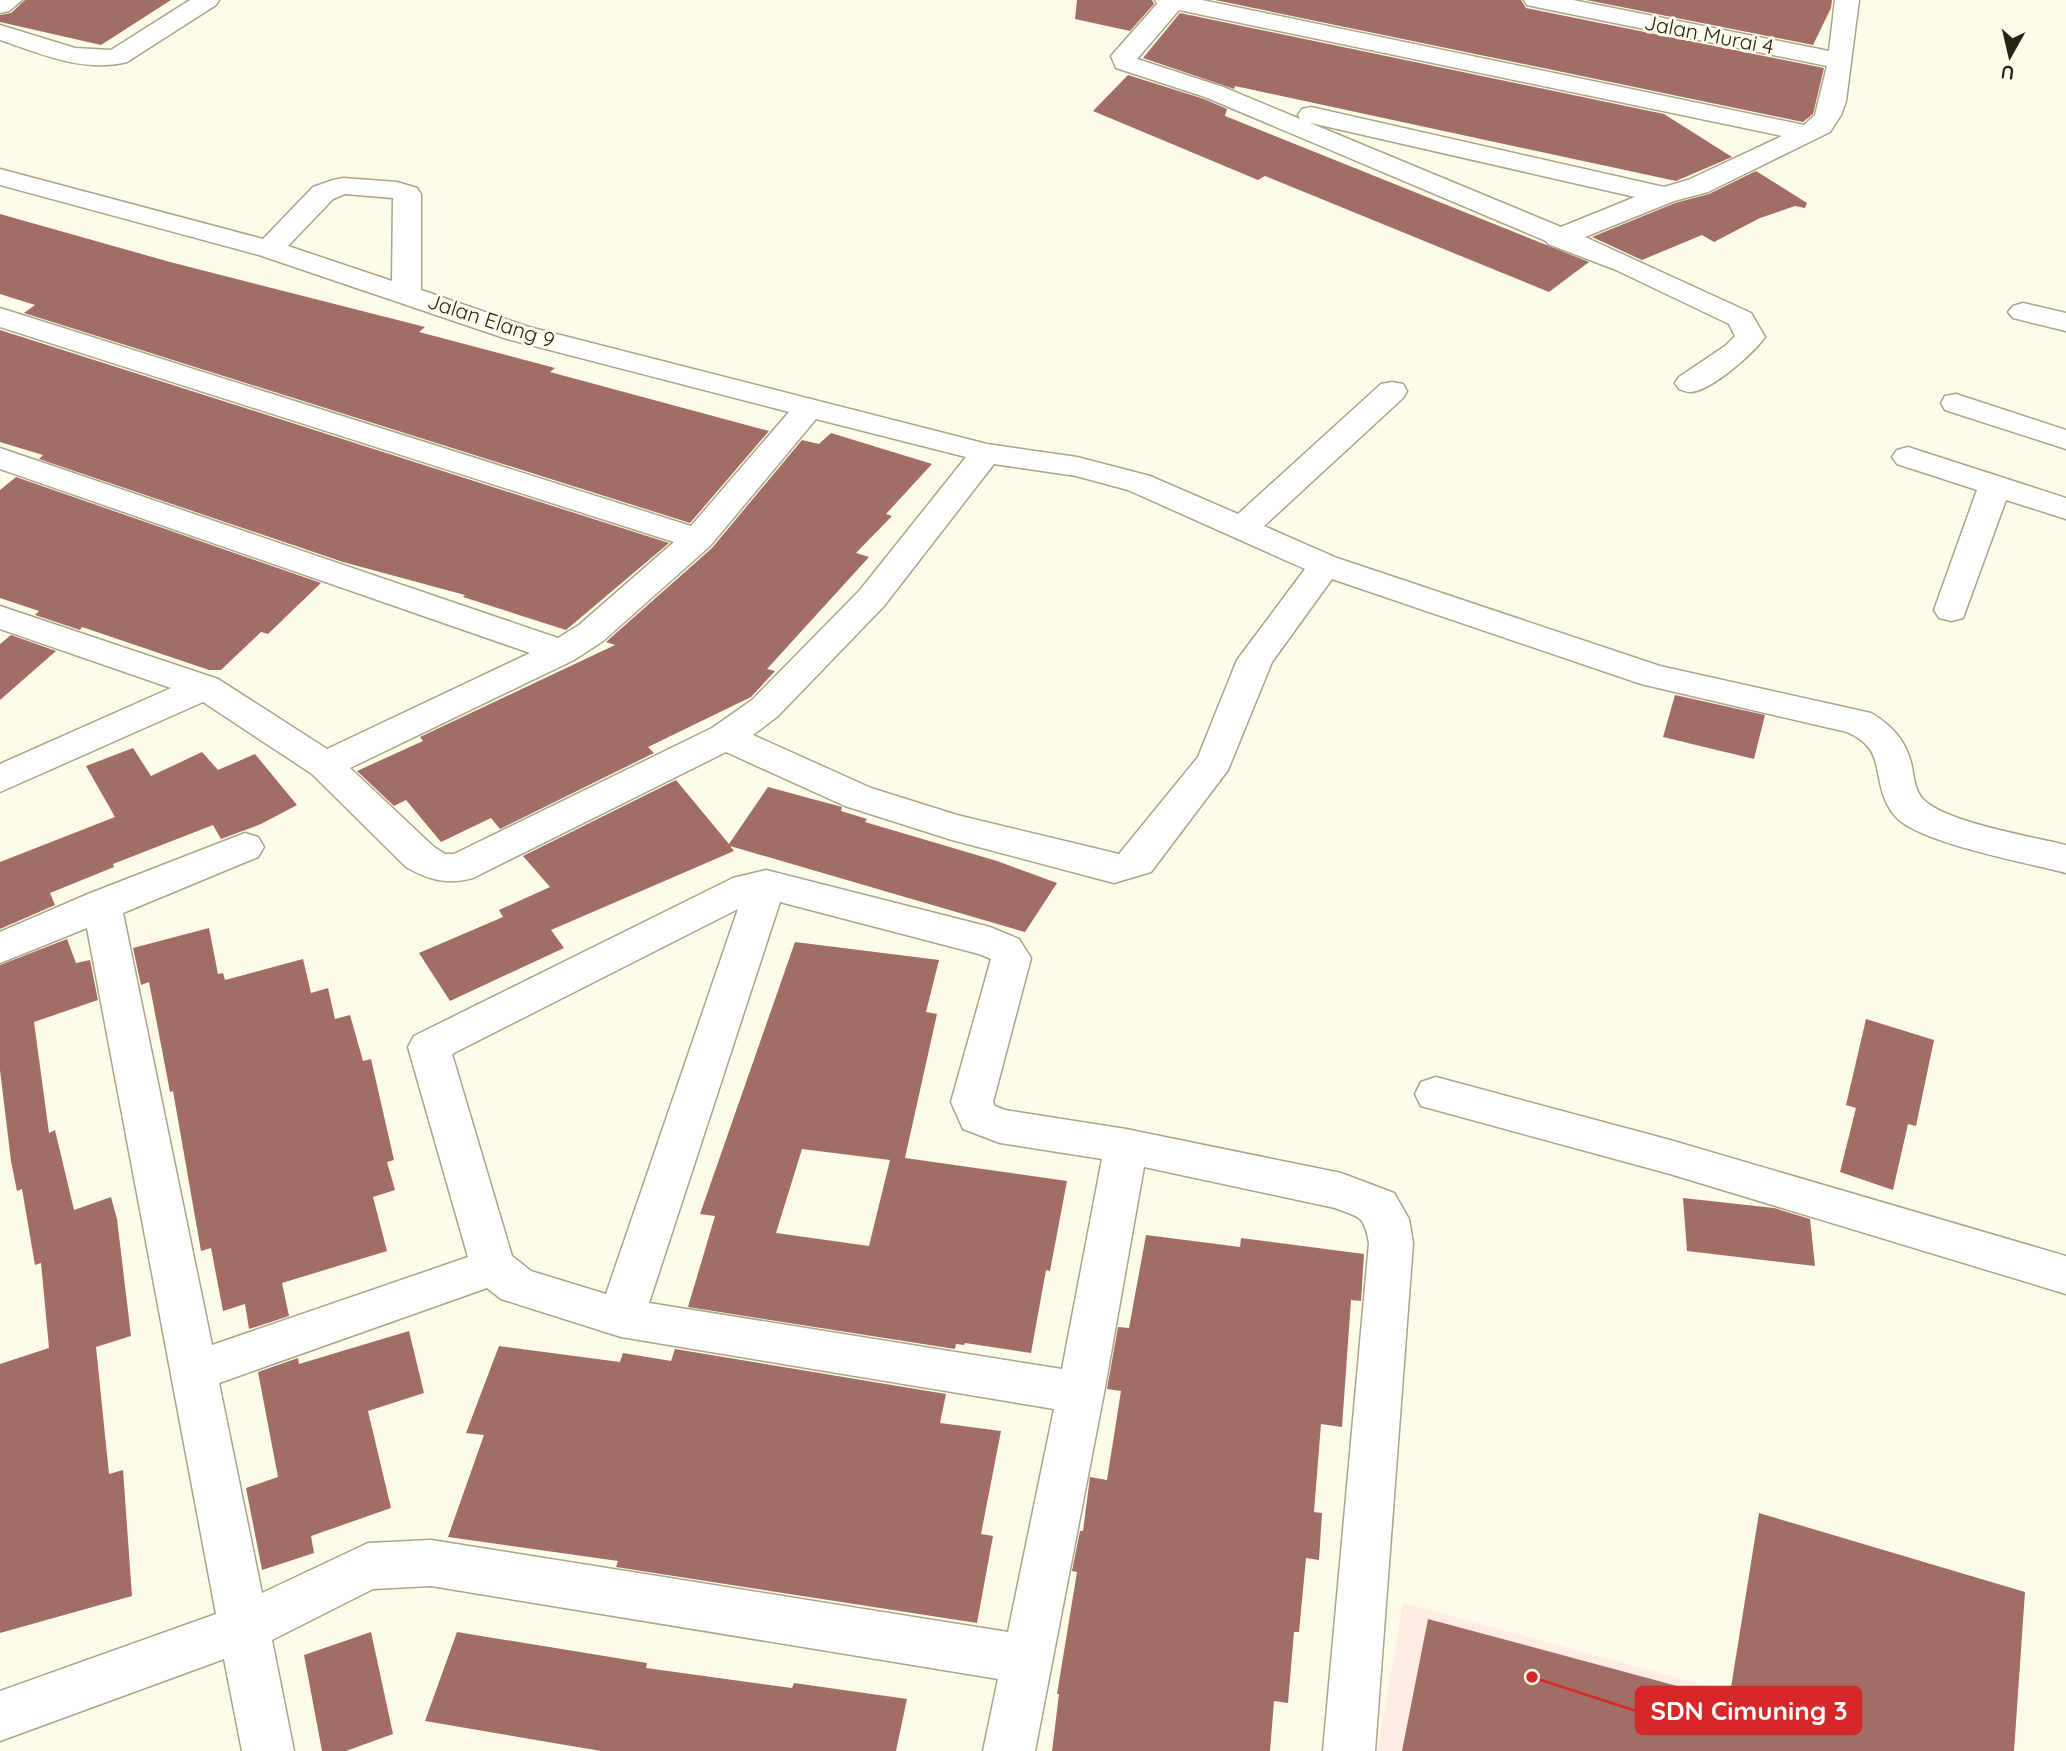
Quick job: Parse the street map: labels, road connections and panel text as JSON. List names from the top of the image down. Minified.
{"streets":{"street":["Jalan Murai 4","Jalan Elang 9"]},"places":["SDN Cimuning 3"],"north":"bottom"}
